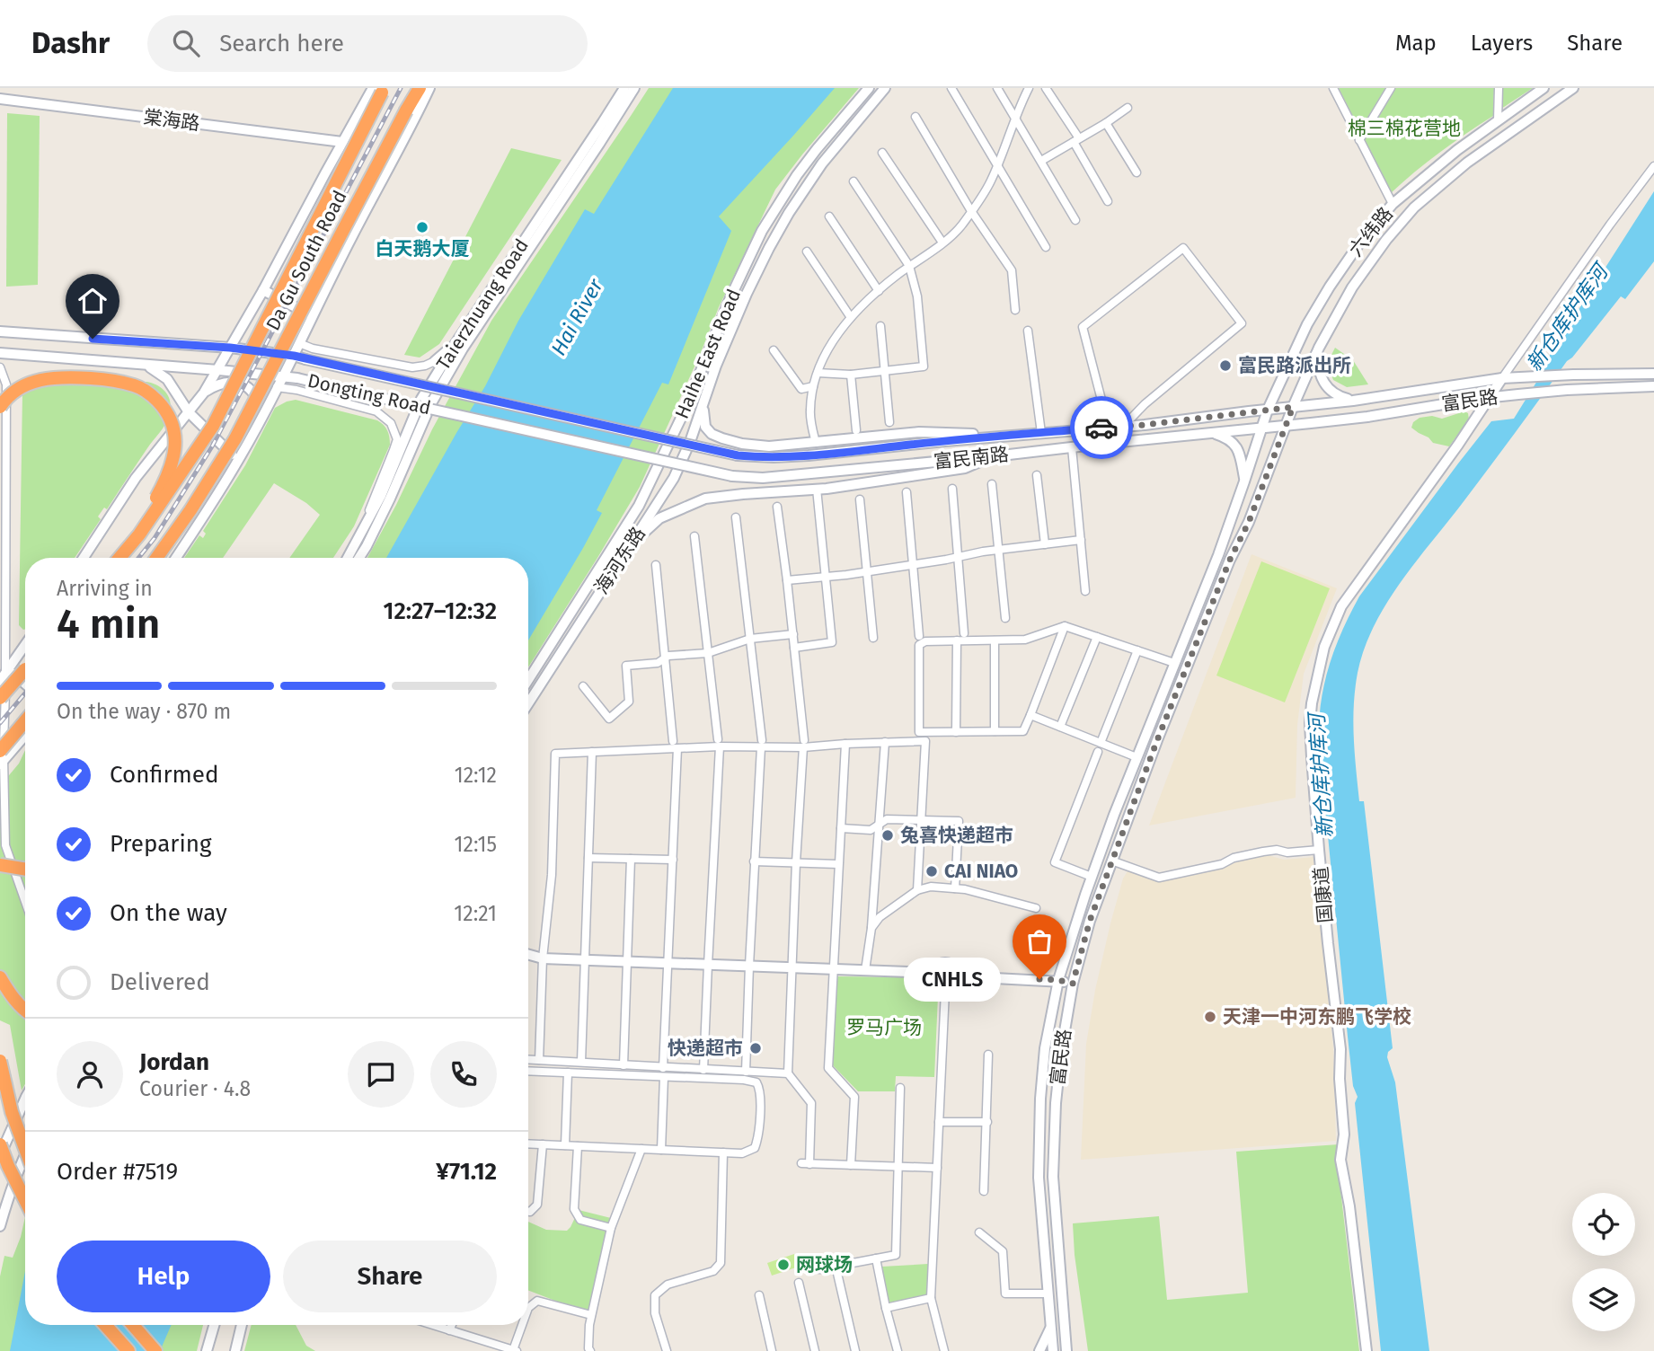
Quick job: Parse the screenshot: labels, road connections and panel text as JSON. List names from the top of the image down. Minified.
{"streets":{"highway":["Da Gu South Road"],"main road":["棠海路","六纬路","Taierzhuang Road","Haihe East Road","Dongting Road","富民路","富民南路","海河东路","国康道"]},"crossings":[["棠海路","Da Gu South Road"],["六纬路","富民路"],["六纬路","富民南路"],["Da Gu South Road","Dongting Road"],["Da Gu South Road","富民南路"],["Taierzhuang Road","Dongting Road"],["Haihe East Road","海河东路"],["Dongting Road","富民南路"],["富民路","富民南路"],["富民路","国康道"]],"water":["Hai River","新仓库护库河"],"parks":["棉三棉花营地","罗马广场"],"places":["白天鹅大厦","富民路派出所","兔喜快递超市","CAI NIAO","CNHLS","天津一中河东鹏飞学校","快递超市","网球场"],"page":{"header":"Dashr","search":"Search here","nav":["Map","Layers","Share"],"heading":["4 min","Arriving in","12:27–12:32"],"panel":["Jordan","Courier · 4.8","Order #7519","¥71.12"],"bar":"On the way · 870 m","list":[["Confirmed","12:12"],["Preparing","12:15"],["On the way","12:21"],"Delivered"],"bubble":"CNHLS","buttons":["Help","Share"]}}
